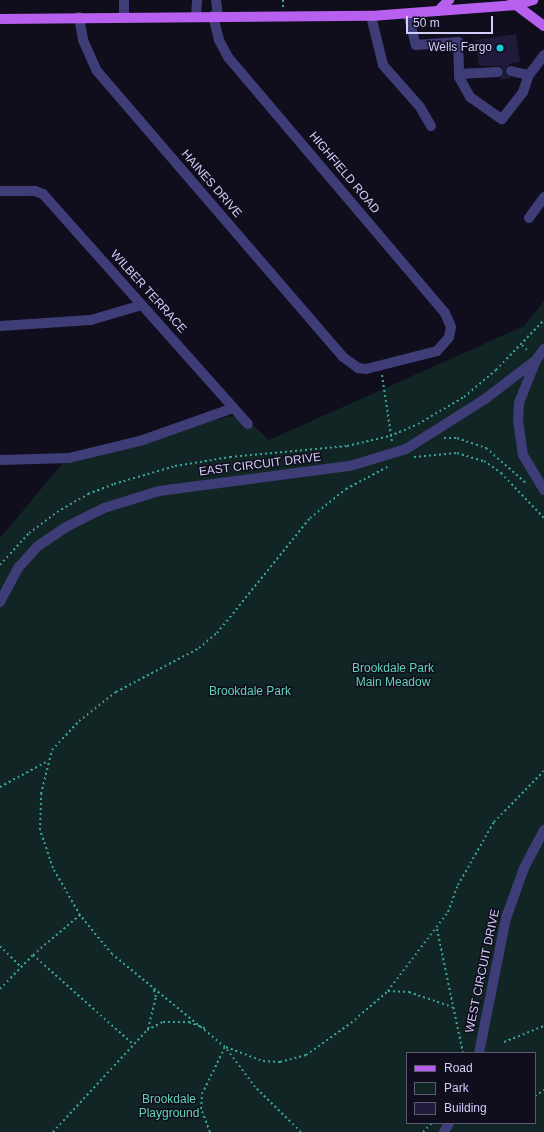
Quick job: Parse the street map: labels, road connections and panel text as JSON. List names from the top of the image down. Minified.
{"streets":{"street":["HIGHFIELD ROAD","HAINES DRIVE","WILBER TERRACE","EAST CIRCUIT DRIVE","WEST CIRCUIT DRIVE"]},"crossings":[["HIGHFIELD ROAD","HAINES DRIVE"]],"parks":["Brookdale Park Main Meadow","Brookdale Park","Brookdale Playground"],"places":["Wells Fargo"],"legend":["Road","Park","Building"],"scale_bar":"50 m"}
